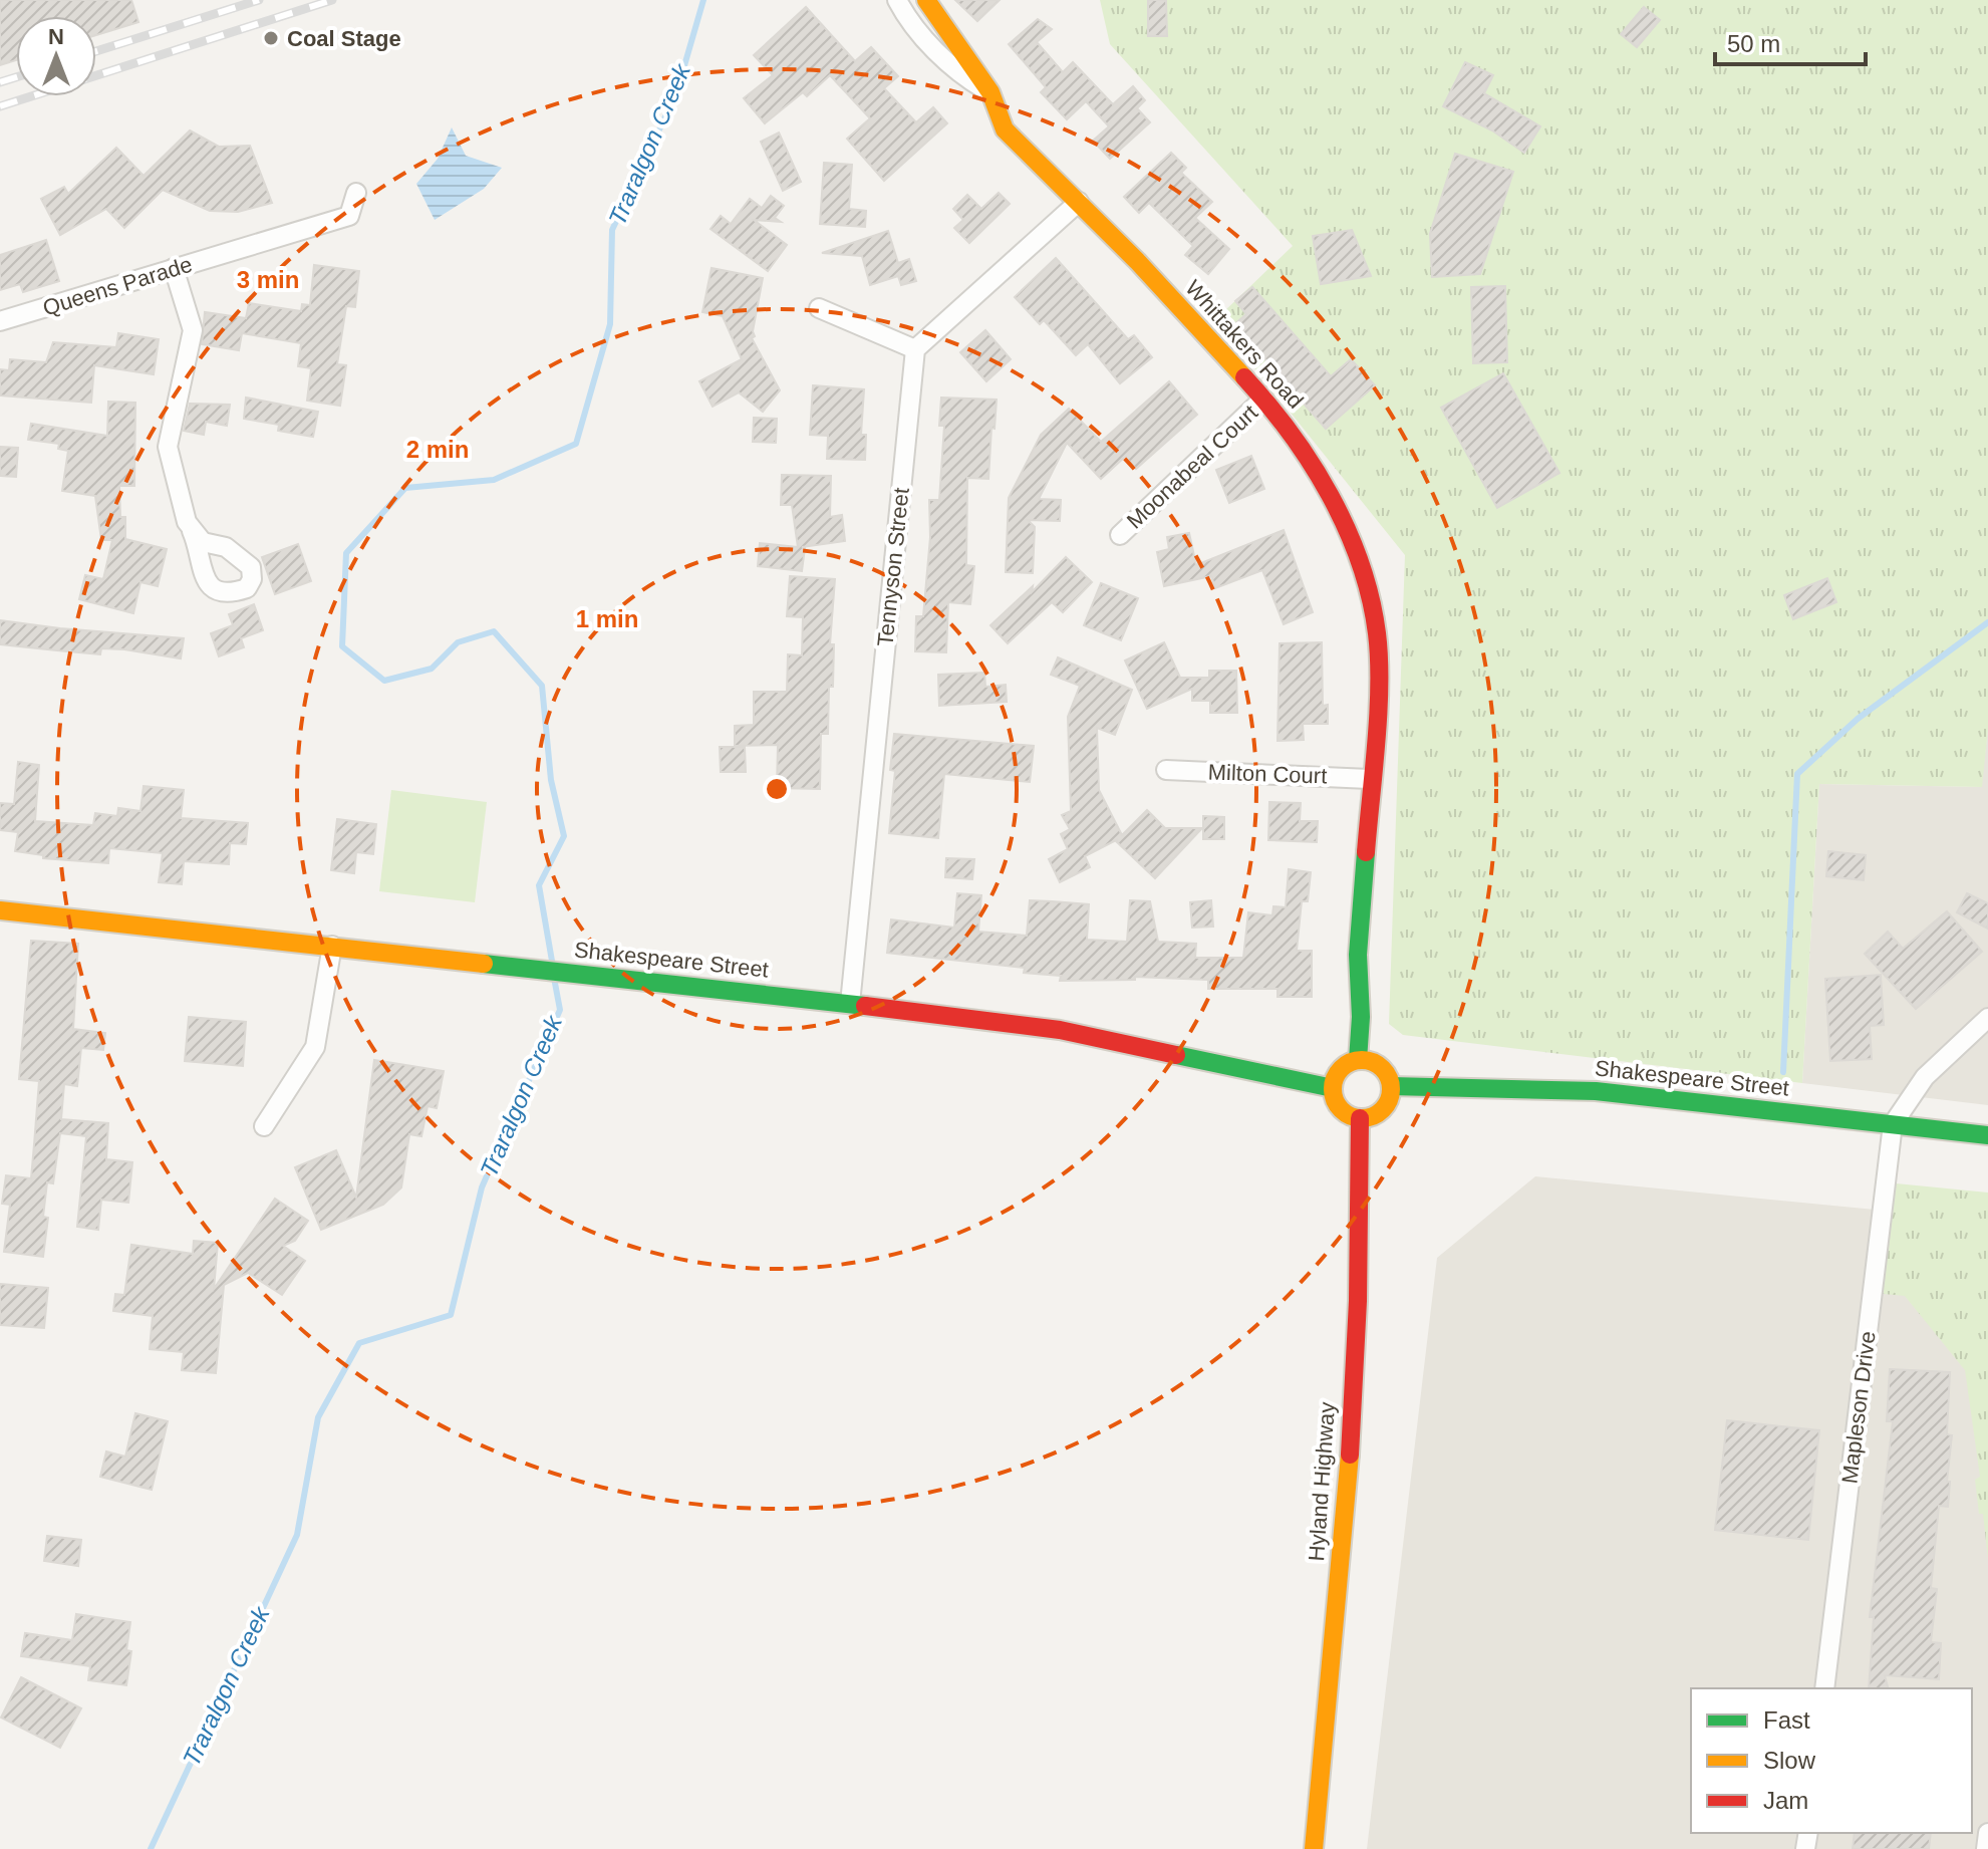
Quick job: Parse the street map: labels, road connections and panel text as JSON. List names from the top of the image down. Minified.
{"streets":{"main road":["Whittakers Road","Shakespeare Street","Hyland Highway"],"street":["Queens Parade","Moonabeal Court","Tennyson Street","Milton Court","Mapleson Drive"]},"crossings":[["Whittakers Road","Moonabeal Court"],["Whittakers Road","Milton Court"],["Whittakers Road","Shakespeare Street"],["Whittakers Road","Hyland Highway"],["Tennyson Street","Shakespeare Street"],["Shakespeare Street","Mapleson Drive"],["Shakespeare Street","Hyland Highway"]],"water":["Traralgon Creek"],"places":["Coal Stage"],"legend":["Fast","Slow","Jam"],"scale_bar":"50 m","north":"top","rings":["3 min","2 min","1 min"]}
